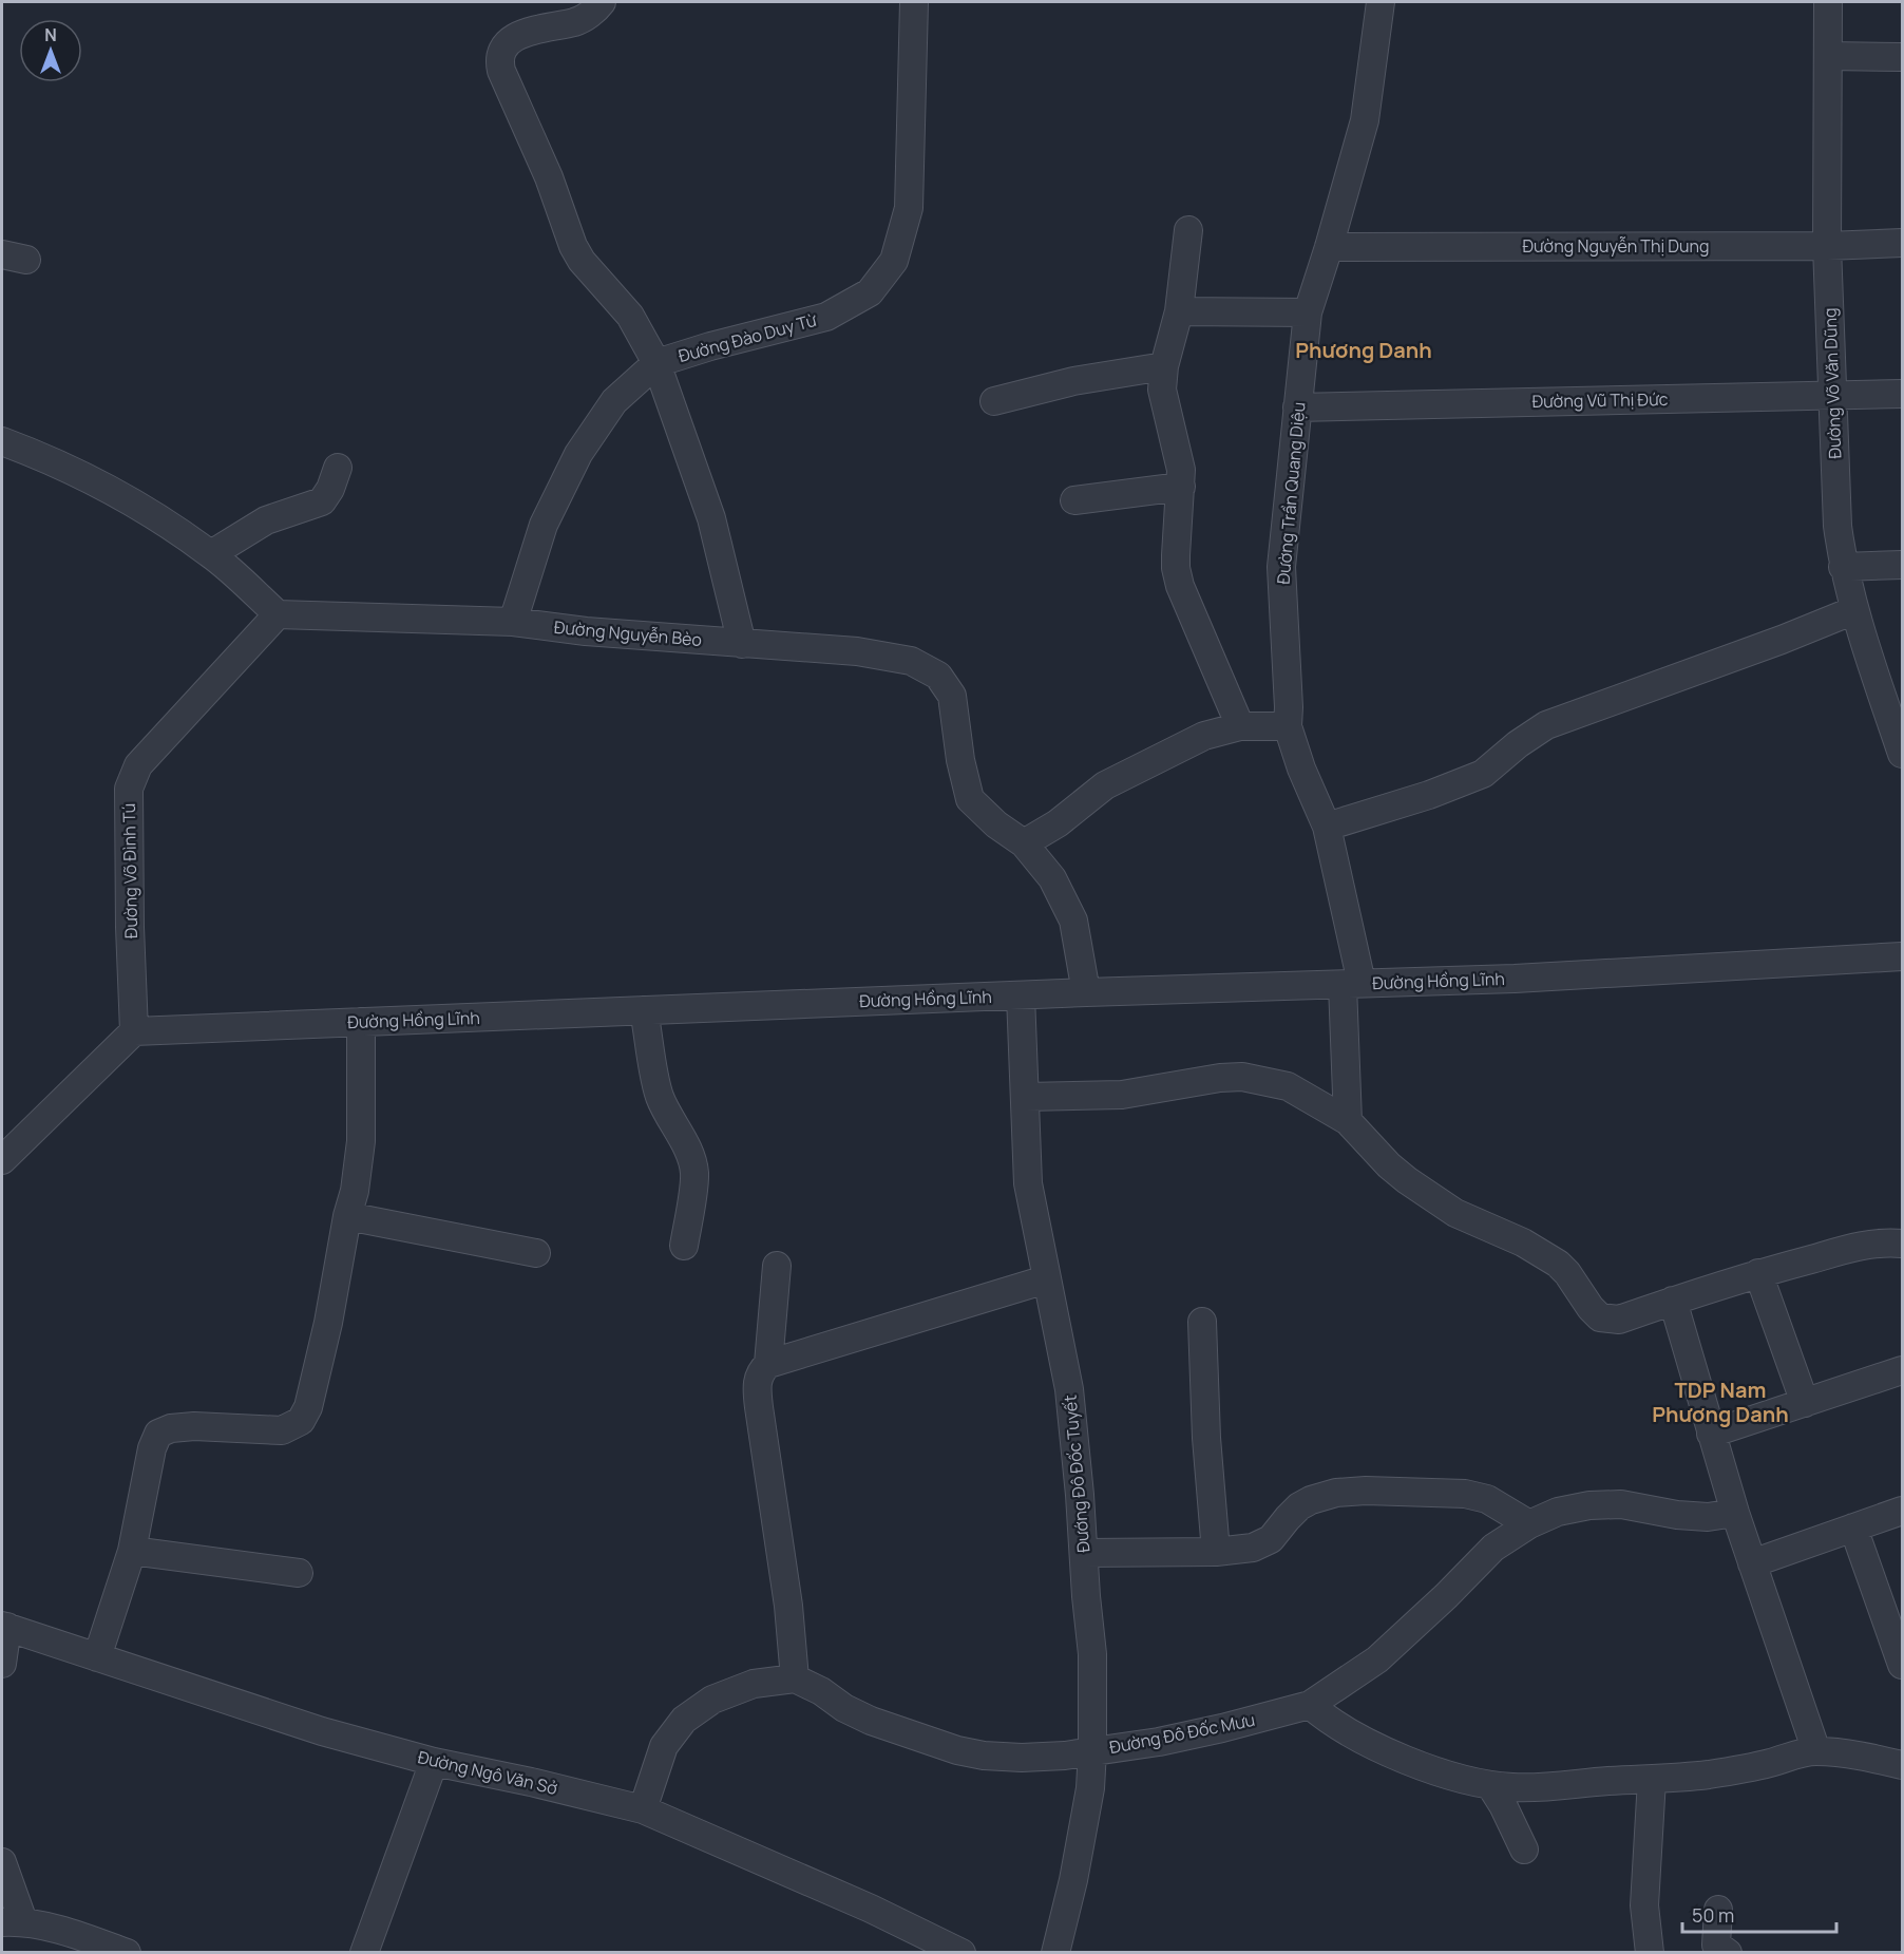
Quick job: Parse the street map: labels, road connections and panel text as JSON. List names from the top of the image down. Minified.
{"streets":{"street":["Đường Nguyễn Thị Dung","Đường Đào Duy Từ","Đường Võ Văn Dũng","Đường Vũ Thị Đức","Đường Trần Quang Diệu","Đường Nguyễn Bèo","Đường Võ Đình Tú","Đường Hồng Lĩnh","Đướng Đô Đốc Tuyết","Đường Đô Đốc Mưu","Đường Ngô Văn Sở"]},"crossings":[["Đường Nguyễn Thị Dung","Đường Võ Văn Dũng"],["Đường Nguyễn Thị Dung","Đường Trần Quang Diệu"],["Đường Đào Duy Từ","Đường Nguyễn Bèo"],["Đường Võ Văn Dũng","Đường Vũ Thị Đức"],["Đường Vũ Thị Đức","Đường Trần Quang Diệu"],["Đường Trần Quang Diệu","Đường Hồng Lĩnh"],["Đường Nguyễn Bèo","Đường Võ Đình Tú"],["Đường Nguyễn Bèo","Đường Hồng Lĩnh"],["Đường Võ Đình Tú","Đường Hồng Lĩnh"],["Đường Hồng Lĩnh","Đướng Đô Đốc Tuyết"],["Đướng Đô Đốc Tuyết","Đường Đô Đốc Mưu"]],"districts":["Phương Danh","TDP Nam Phương Danh"],"scale_bar":"50 m","north":"top"}
